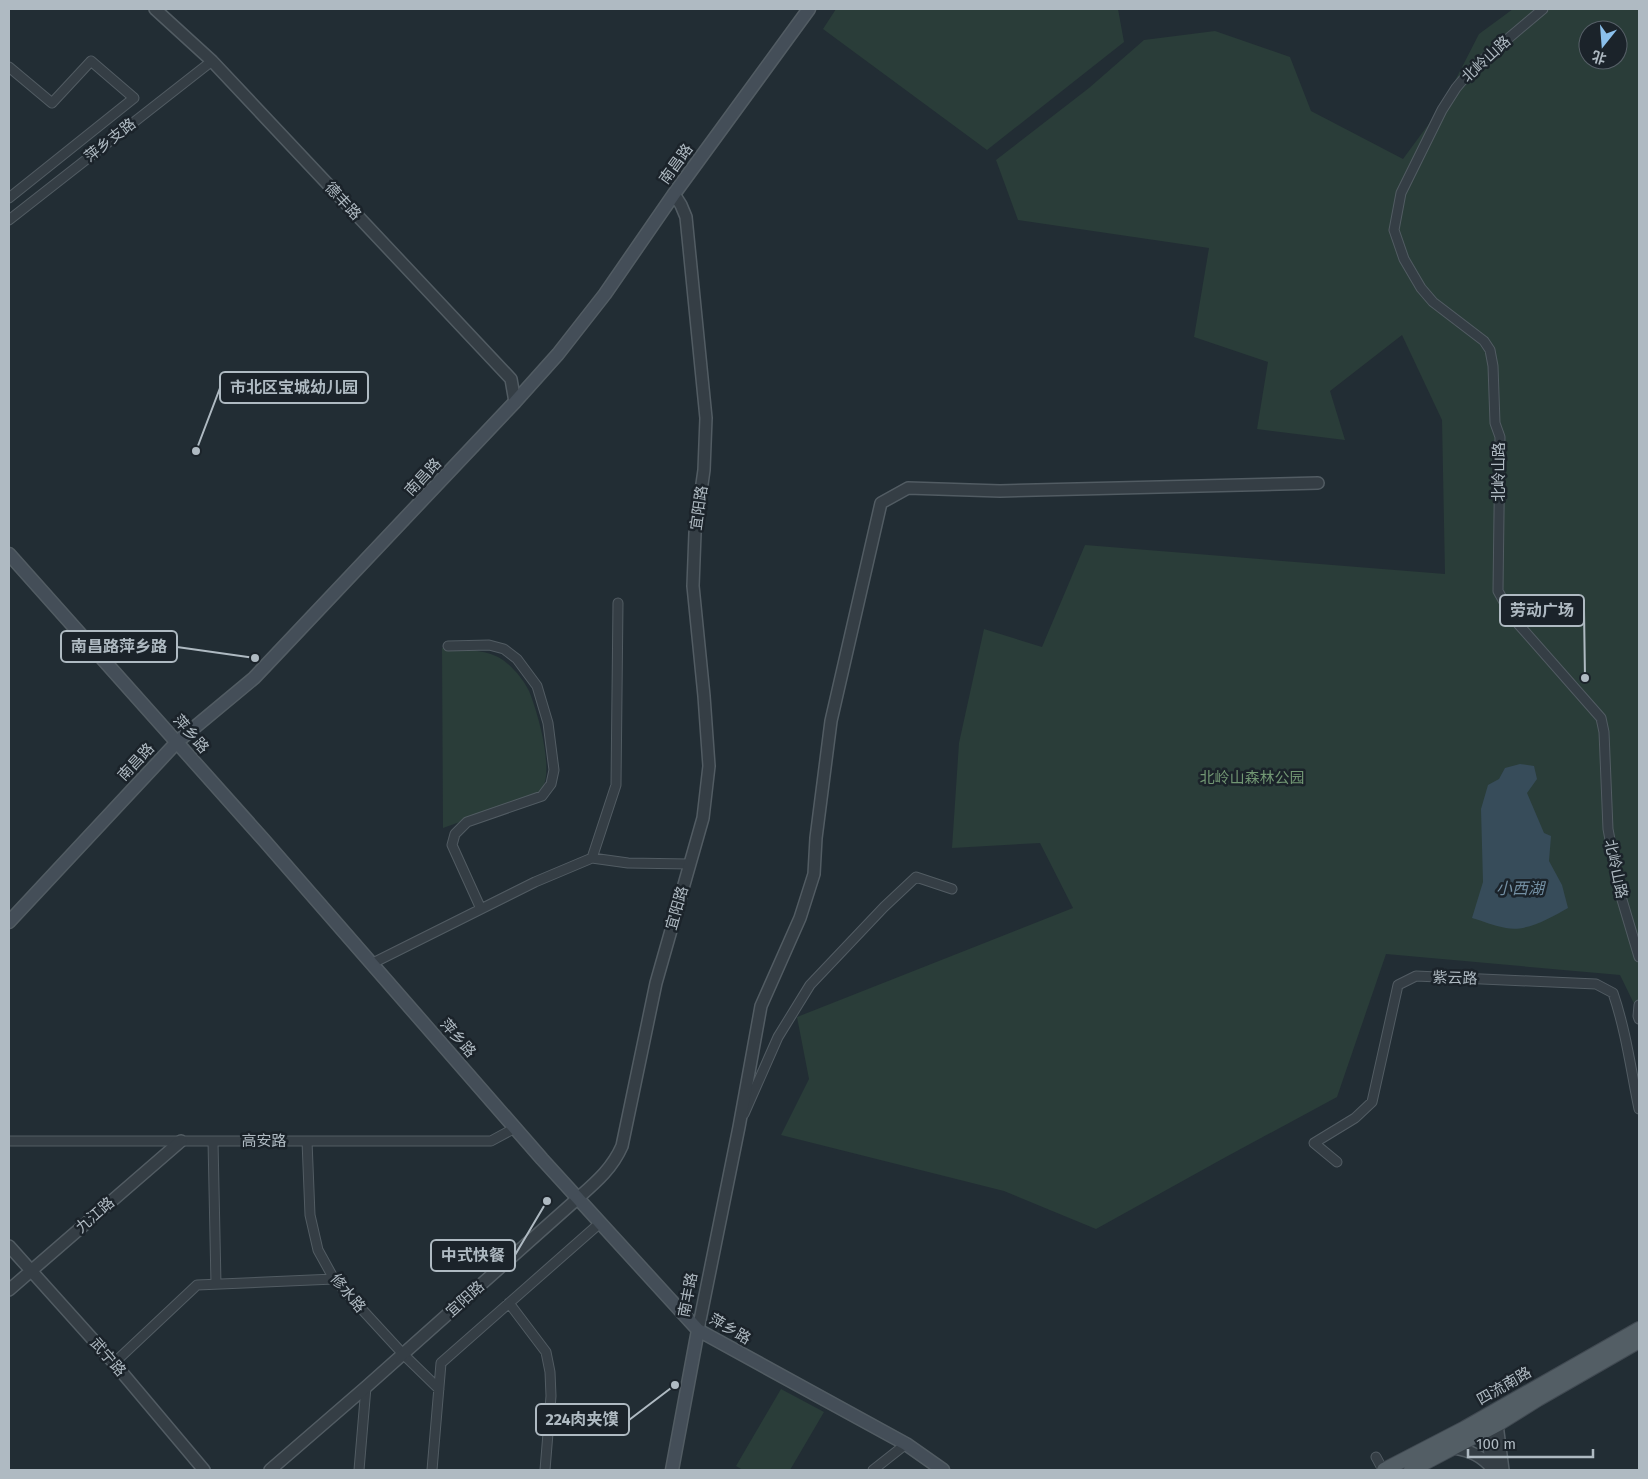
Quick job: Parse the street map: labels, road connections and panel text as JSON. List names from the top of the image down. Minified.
{"streets":{"main road":["南昌路","萍乡路","南丰路","四流南路"],"street":["北岭山路","萍乡支路","德丰路","宜阳路","紫云路","高安路","九江路","修水路","武宁路"]},"crossings":[["萍乡支路","德丰路"],["南昌路","德丰路"],["南昌路","宜阳路"],["南昌路","萍乡路"],["宜阳路","萍乡路"],["宜阳路","修水路"],["萍乡路","高安路"],["萍乡路","南丰路"],["高安路","九江路"],["高安路","修水路"],["九江路","武宁路"]],"water":["小西湖"],"parks":["北岭山森林公园"],"places":["市北区宝城幼儿园","南昌路萍乡路","劳动广场","中式快餐","224肉夹馍"],"scale_bar":"100 m","north":"bottom"}
